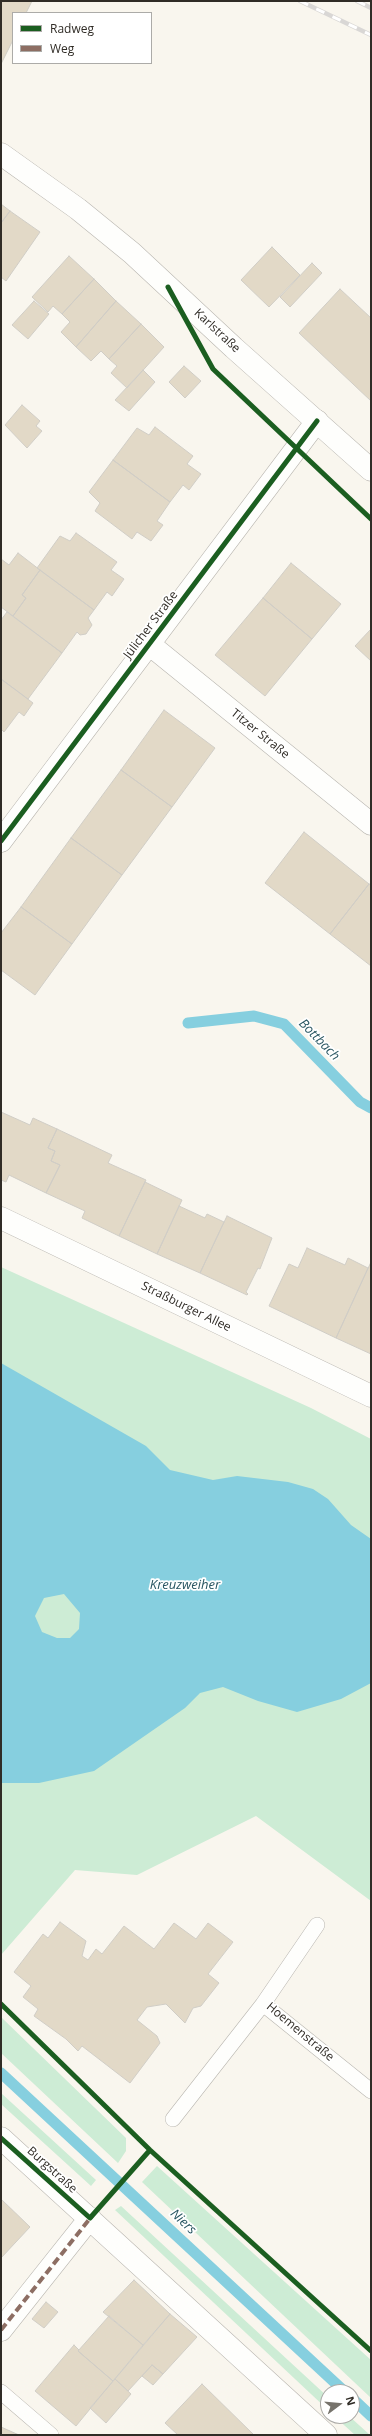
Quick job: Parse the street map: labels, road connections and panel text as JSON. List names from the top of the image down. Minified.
{"streets":{"street":["Karlstraße","Jülicher Straße","Titzer Straße","Straßburger Allee","Burgstraße"],"lane":["Hoemenstraße"]},"crossings":[["Karlstraße","Jülicher Straße"],["Jülicher Straße","Titzer Straße"]],"water":["Bottbach","Kreuzweiher","Niers"],"legend":["Radweg","Weg"],"north":"right"}
